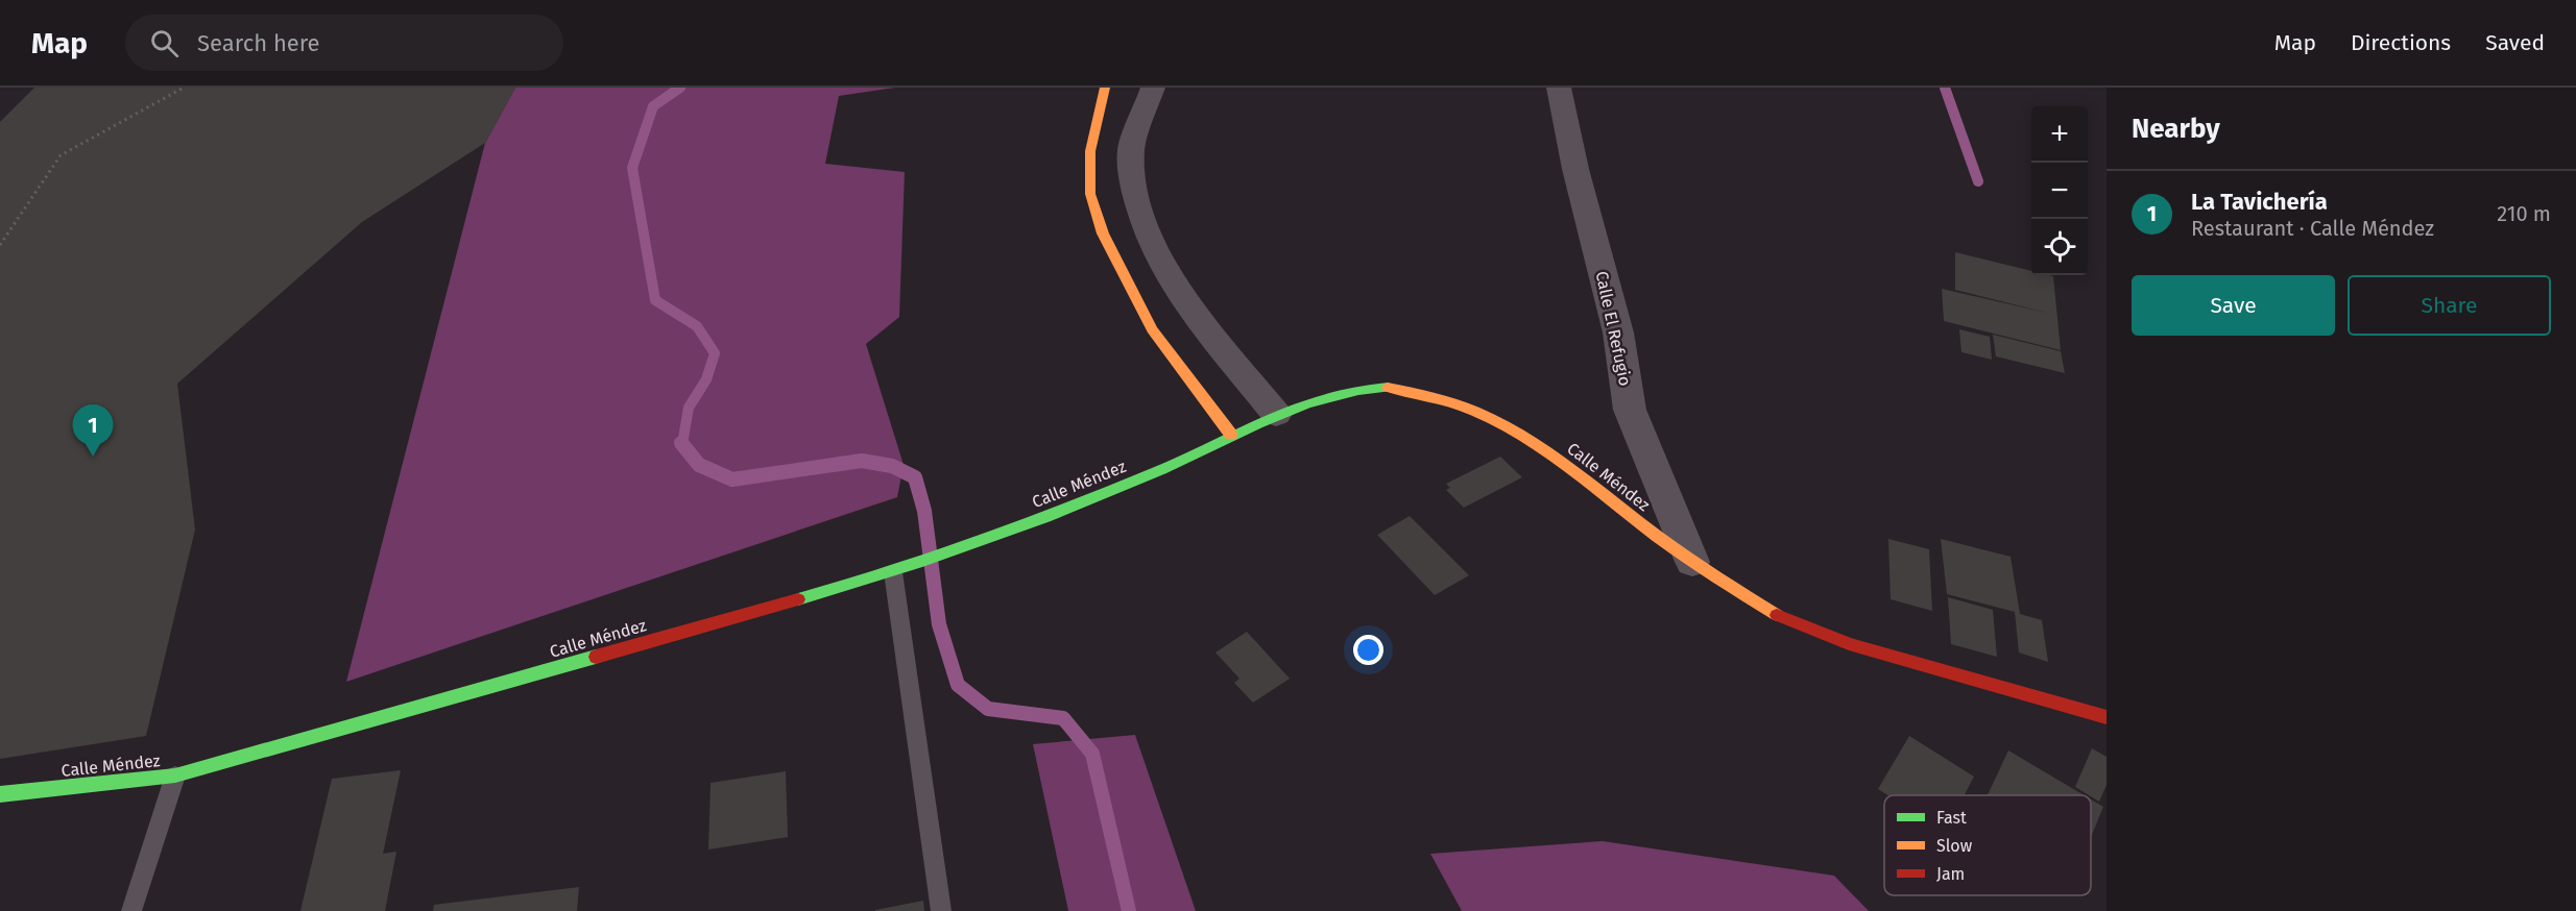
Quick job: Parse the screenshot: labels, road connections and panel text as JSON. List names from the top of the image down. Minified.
{"streets":{"street":["Calle El Refugio","Calle Méndez"]},"crossings":[["Calle El Refugio","Calle Méndez"]],"legend":["Fast","Slow","Jam"],"page":{"header":"Map","search":"Search here","nav":["Map","Directions","Saved"],"heading":"Nearby","map_buttons":["+","−"],"list":[{"mark":"1","name":"La Tavichería","note":"Restaurant · Calle Méndez","value":"210 m"}],"buttons":["Save","Share"],"pins":"1"}}
